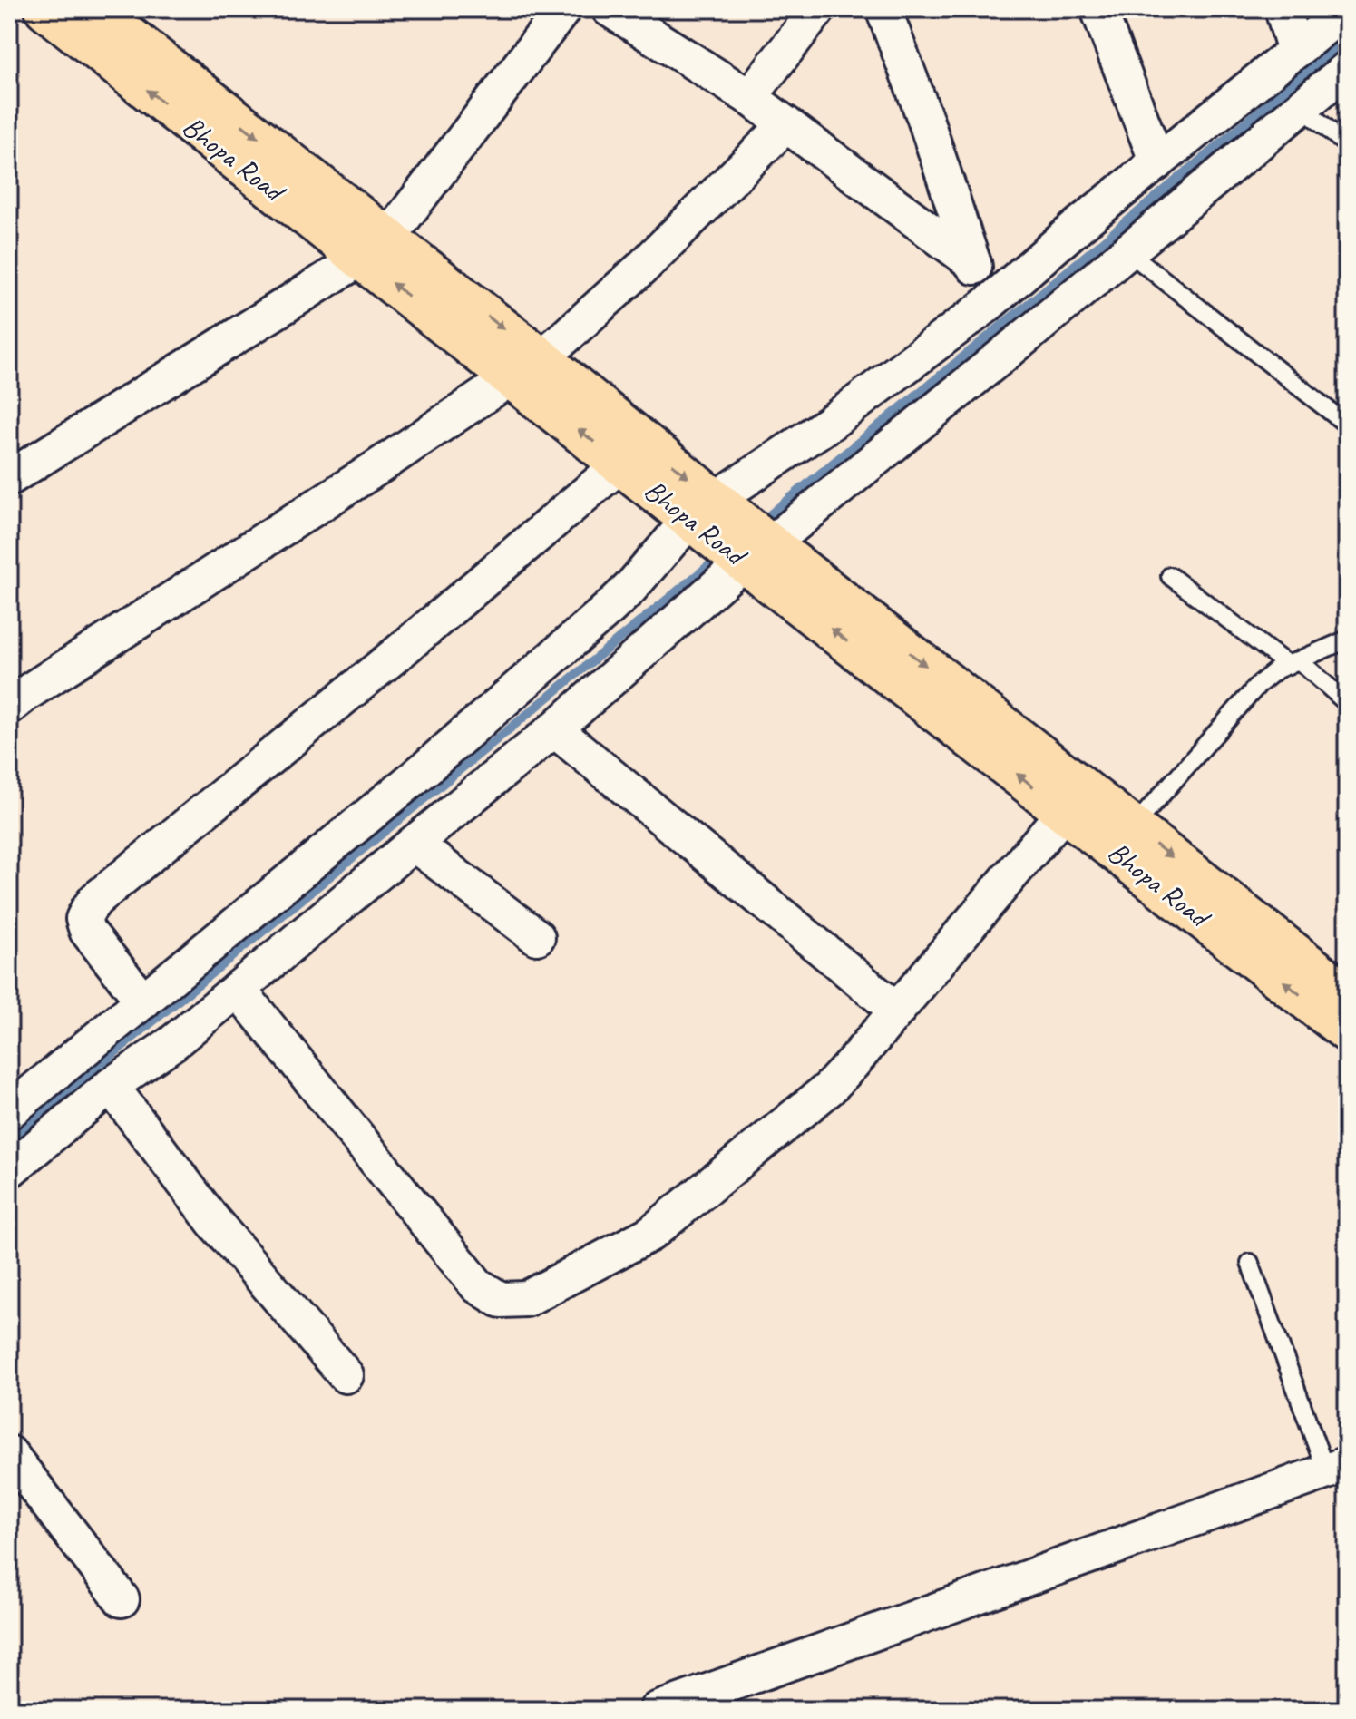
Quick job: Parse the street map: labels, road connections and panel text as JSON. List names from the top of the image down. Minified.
{"streets":{"main road":["Bhopa Road"]}}
